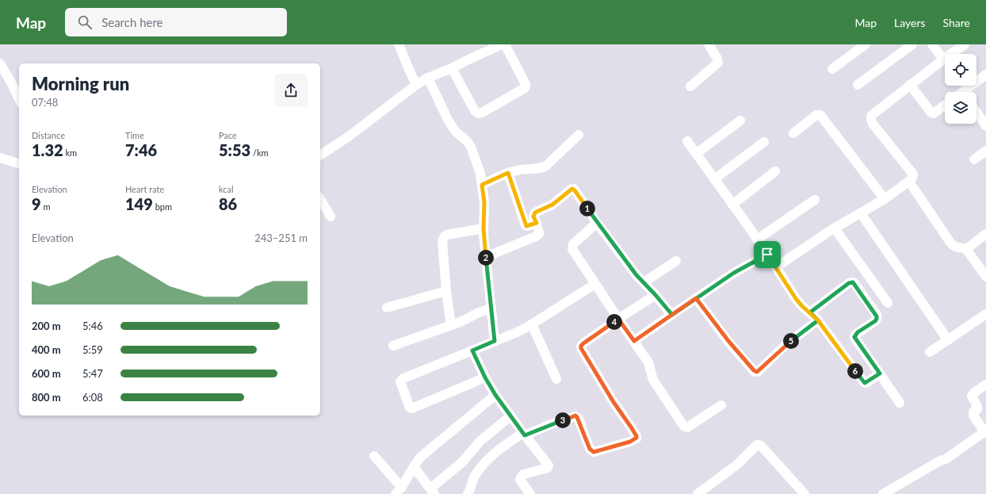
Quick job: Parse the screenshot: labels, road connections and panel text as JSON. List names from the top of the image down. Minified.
{"page":{"header":"Map","search":"Search here","nav":["Map","Layers","Share"],"heading":["Morning run","07:48"],"stats":[["Distance","1.32 km"],["Time","7:46"],["Pace","5:53 /km"],["Elevation","9 m"],["Heart rate","149 bpm"],["kcal","86"]],"pins":["1","2","4","5","6","3"],"chart":["Elevation","243–251 m"],"list":[{"name":"200 m","note":"5:46"},{"name":"400 m","note":"5:59"},{"name":"600 m","note":"5:47"},{"name":"800 m","note":"6:08"}]}}
